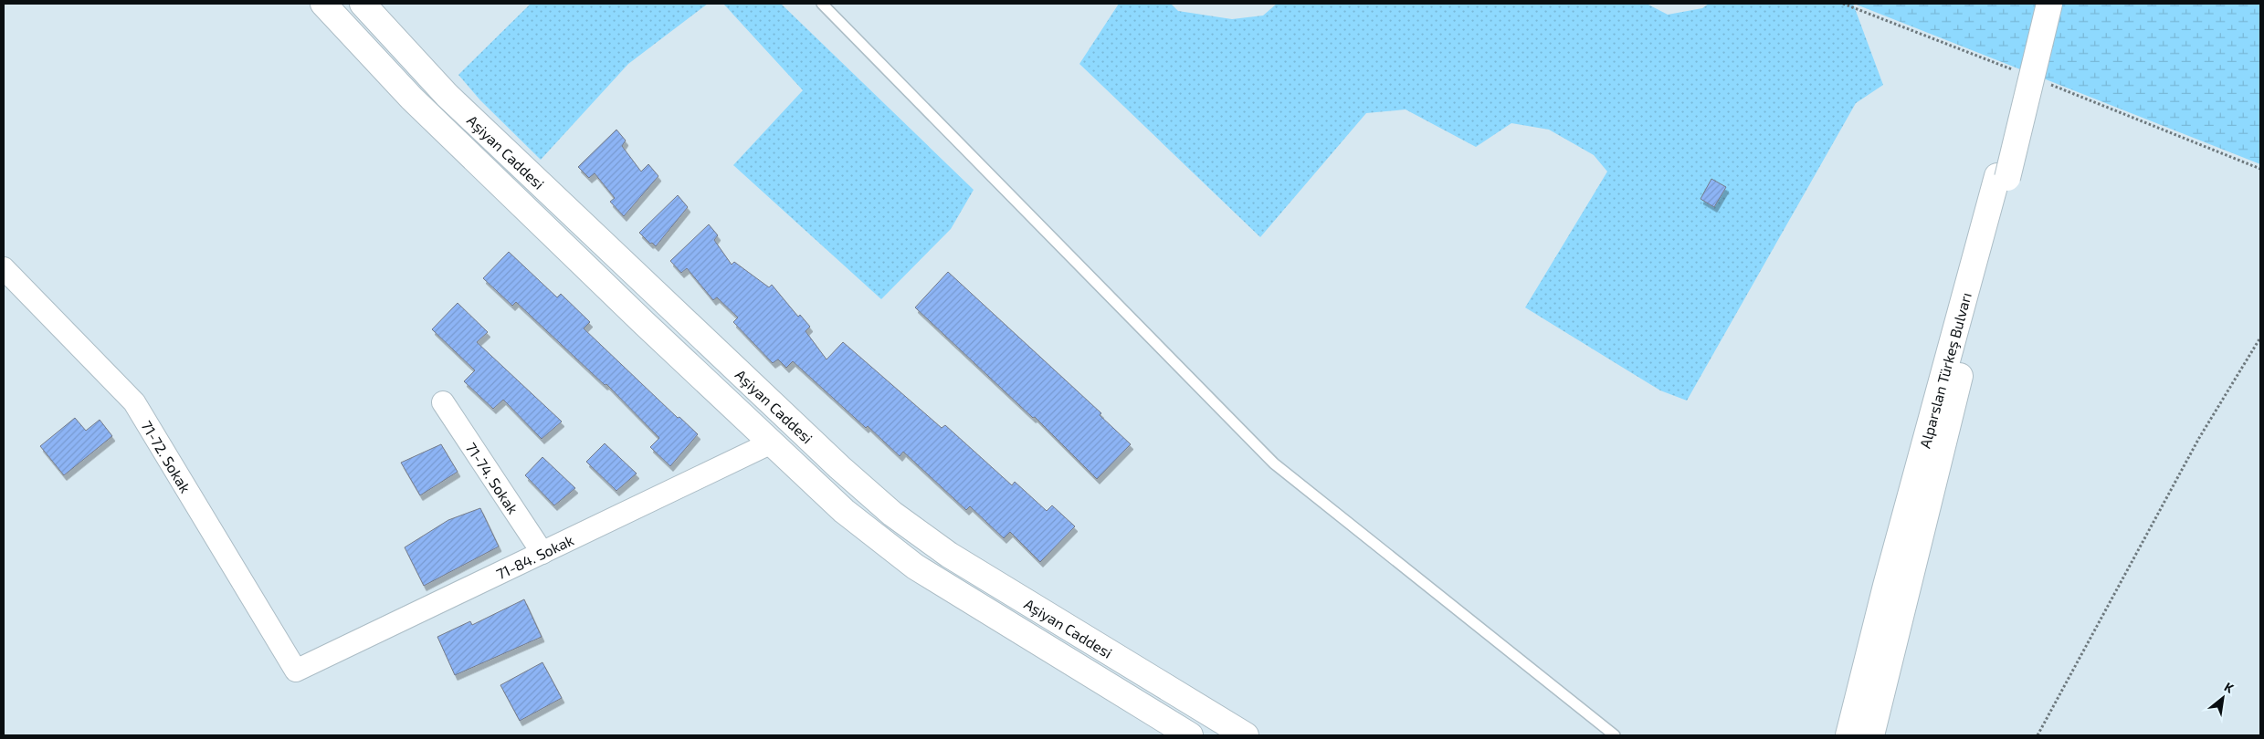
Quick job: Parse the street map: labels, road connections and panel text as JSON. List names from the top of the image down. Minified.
{"streets":{"street":["Aşiyan Caddesi","Alparslan Türkeş Bulvarı","71-72. Sokak","71-74. Sokak","71-84. Sokak"]},"crossings":[["Aşiyan Caddesi","71-84. Sokak"],["71-72. Sokak","71-84. Sokak"],["71-74. Sokak","71-84. Sokak"]],"north":"top right"}
